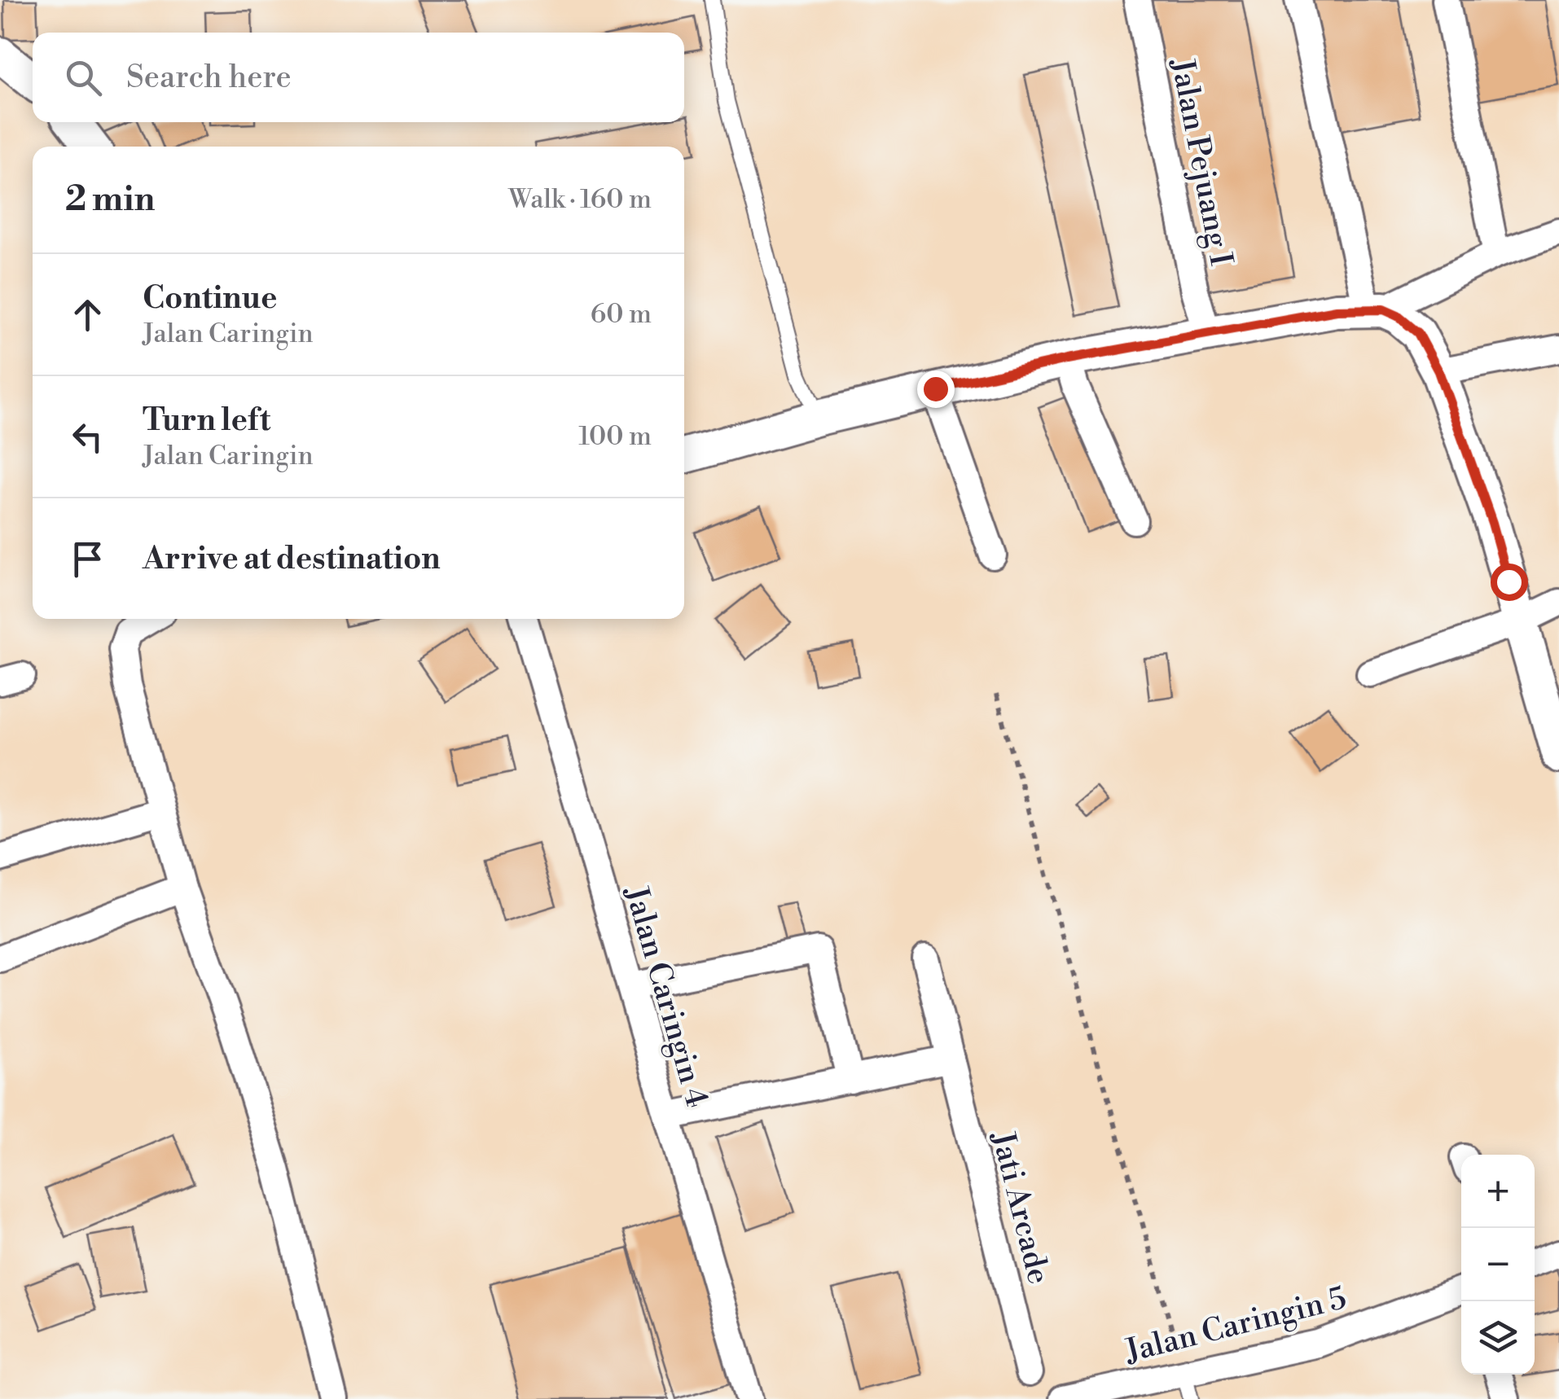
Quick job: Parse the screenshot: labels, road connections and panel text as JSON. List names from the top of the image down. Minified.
{"streets":{"street":["Jalan Pejuang I","Jalan Caringin 4","Jati Arcade","Jalan Caringin 5"]},"page":{"search":"Search here","heading":["2 min","Walk · 160 m"],"list":[["Continue","Jalan Caringin","60 m"],["Turn left","Jalan Caringin","100 m"],"Arrive at destination"],"map_buttons":["+","−"]}}
